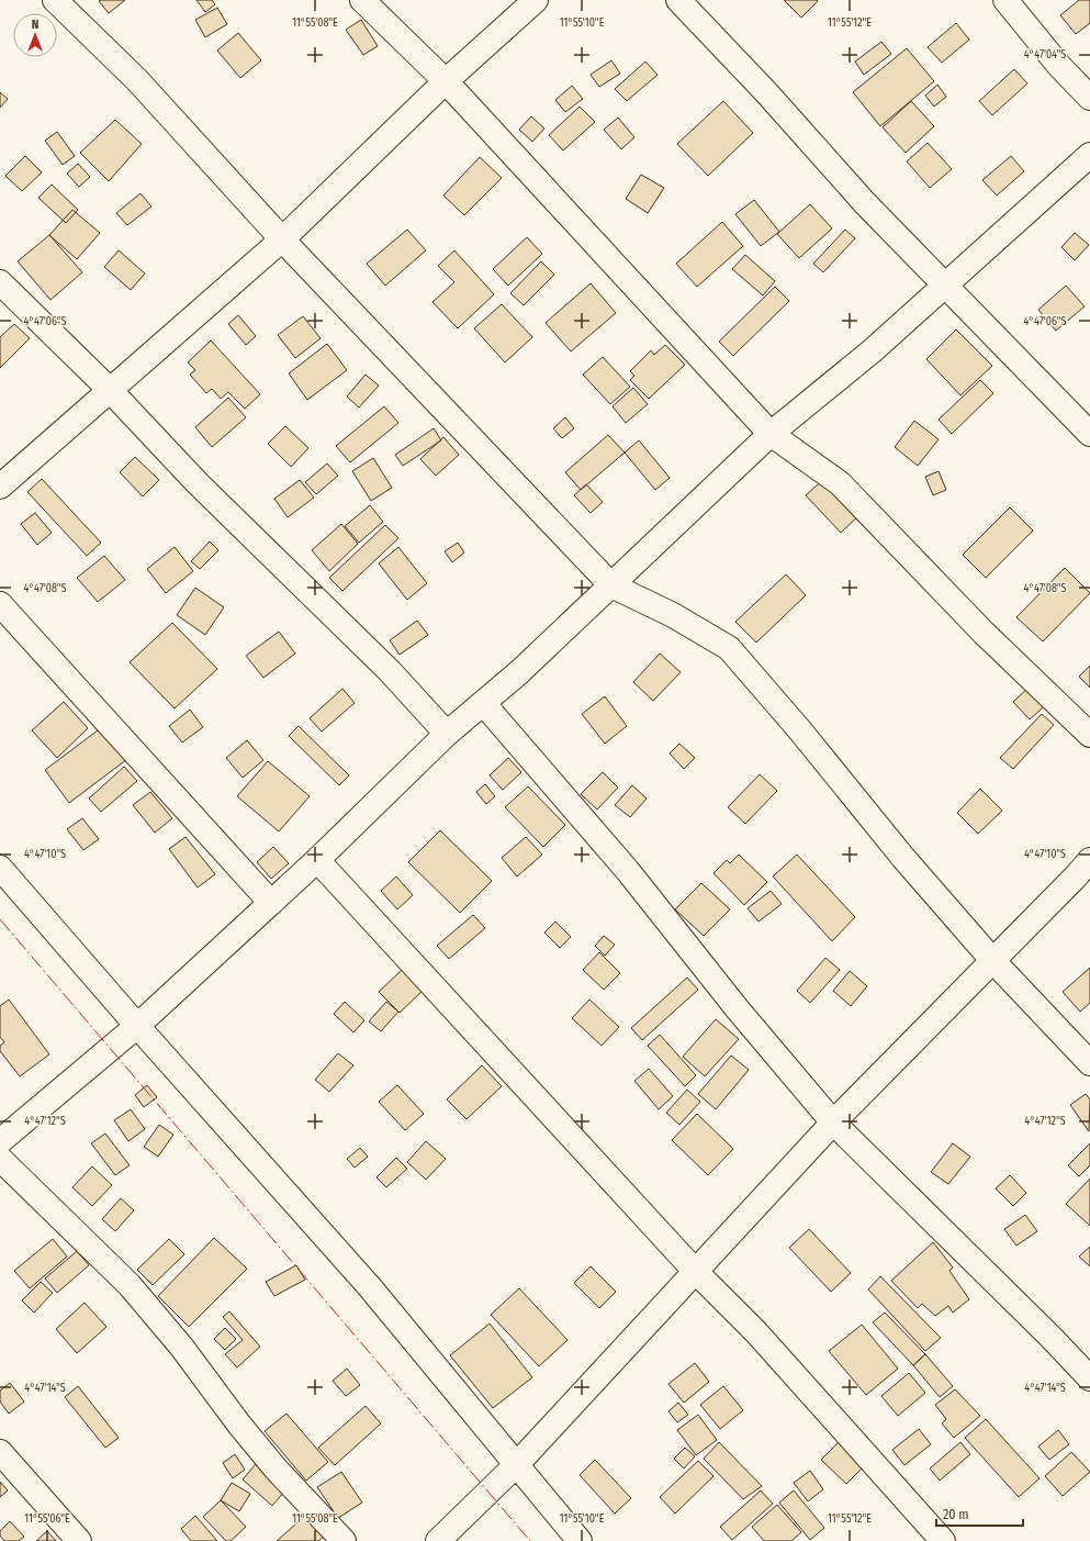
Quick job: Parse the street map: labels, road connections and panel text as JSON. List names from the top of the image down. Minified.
{"scale_bar":"20 m","north":"top","coordinates":["11°55'08\"E","11°55'10\"E","11°55'12\"E","4°47'04\"S","4°47'06\"S","4°47'08\"S","4°47'10\"S","4°47'12\"S","4°47'14\"S","11°55'06\"E"]}
